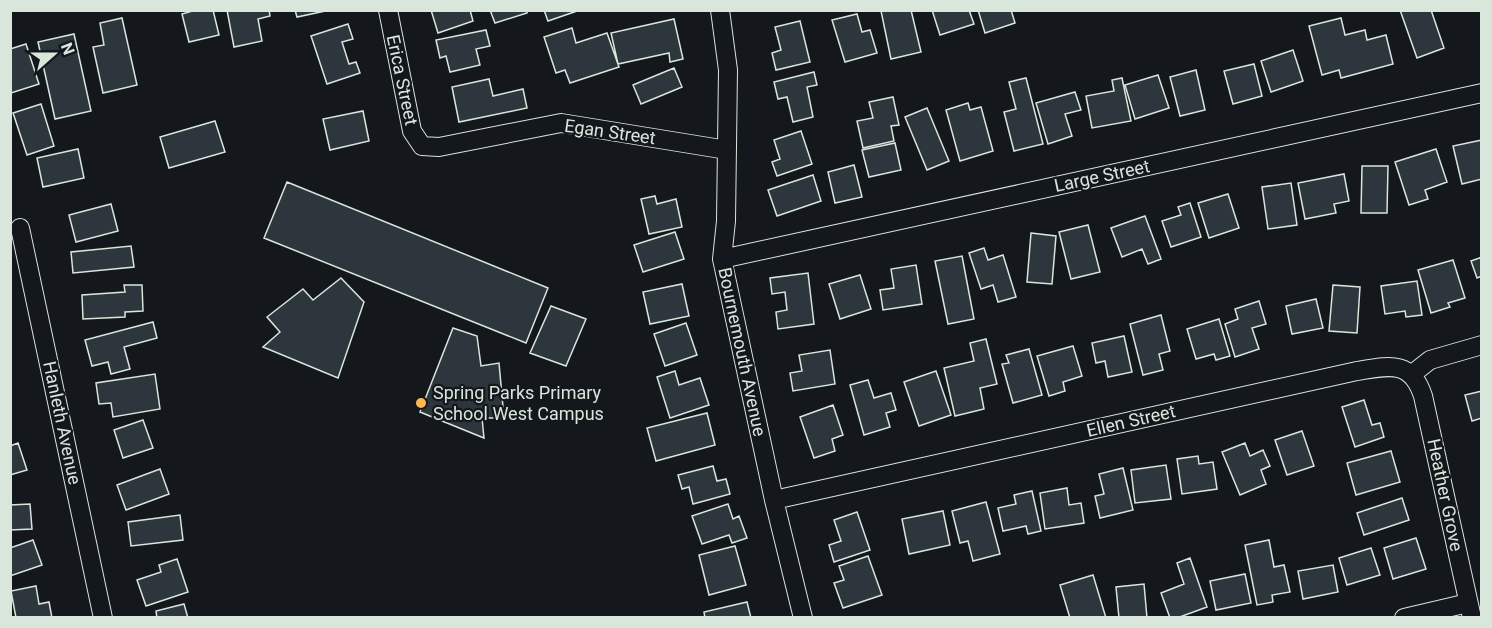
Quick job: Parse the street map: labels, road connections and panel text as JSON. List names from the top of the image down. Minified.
{"streets":{"street":["Erica Street","Egan Street","Large Street","Bournemouth Avenue","Ellen Street","Hanleth Avenue","Heather Grove"]},"crossings":[["Erica Street","Egan Street"],["Egan Street","Bournemouth Avenue"],["Large Street","Bournemouth Avenue"],["Bournemouth Avenue","Ellen Street"],["Ellen Street","Heather Grove"]],"places":["Spring Parks Primary School West Campus"],"north":"right"}
